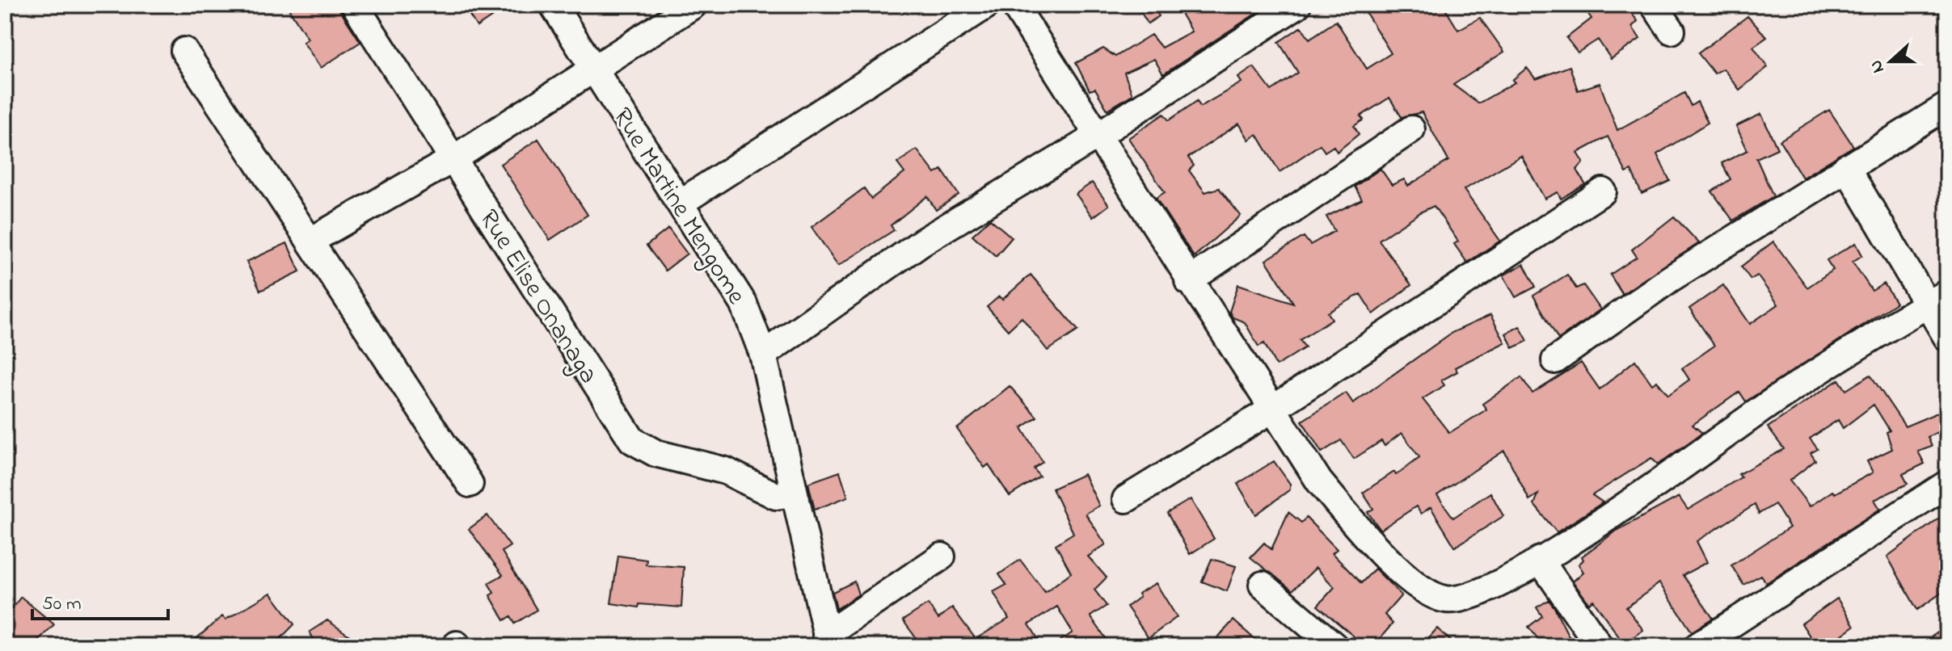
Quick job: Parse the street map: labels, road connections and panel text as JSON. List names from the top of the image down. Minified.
{"streets":{"street":["Rue Martine Mengome","Rue Elise Onanaga"]},"crossings":[["Rue Martine Mengome","Rue Elise Onanaga"]],"scale_bar":"50 m","north":"left"}
